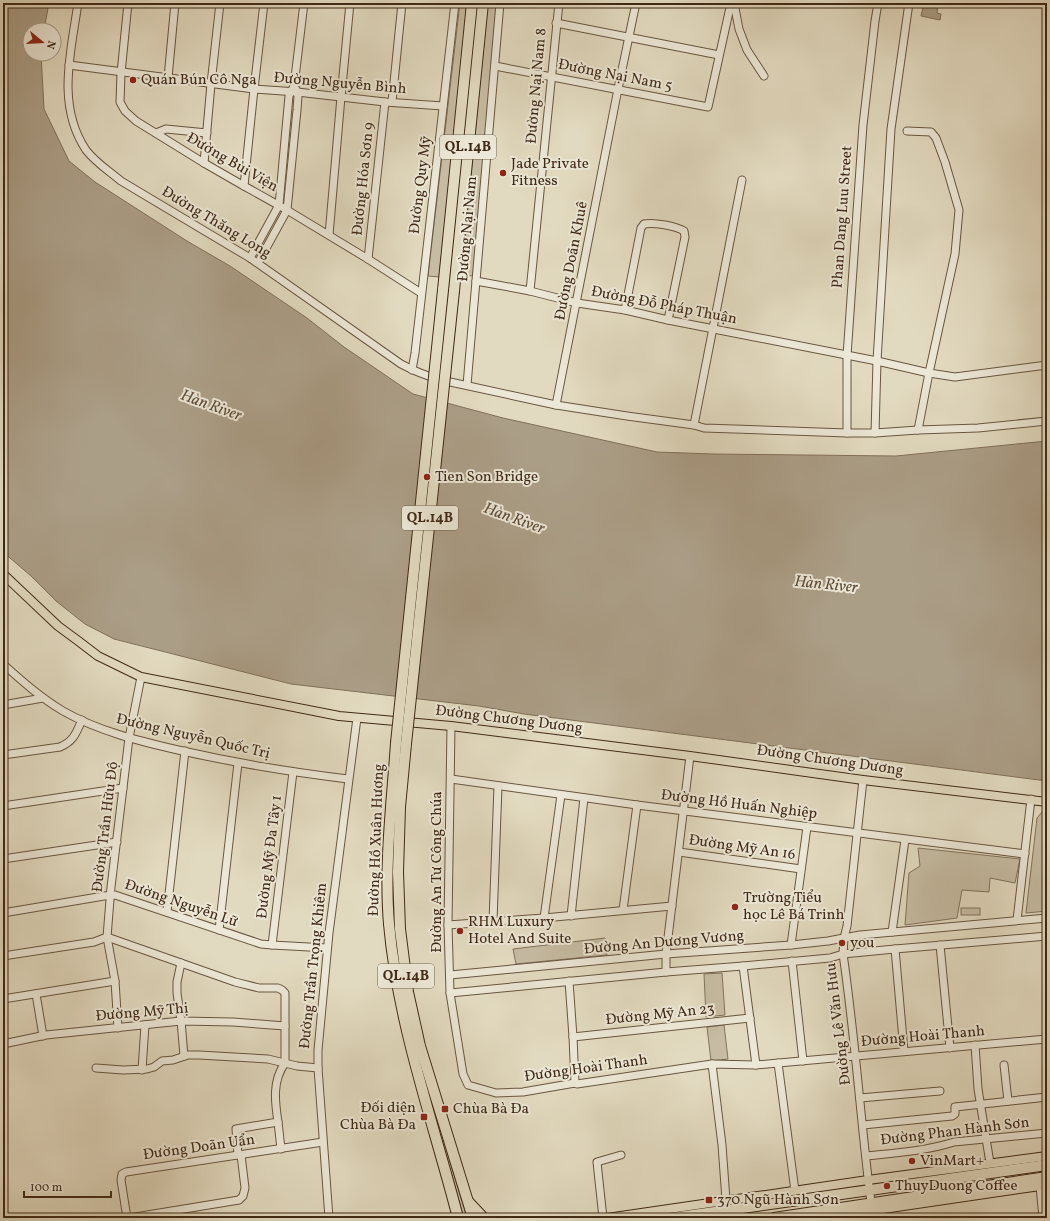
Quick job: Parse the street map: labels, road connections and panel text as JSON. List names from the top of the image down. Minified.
{"streets":{"highway":["QL.14B","Đường Hồ Xuân Hương"],"main road":["Đường Chương Dương"],"street":["Đường Nại Nam 5","Đường Nguyễn Bình","Đường Nại Nam 8","Đường Bùi Viện","Đường Hóa Sơn 9","Đường Quy Mỹ","Phan Dang Luu Street","Đường Thăng Long","Đường Nại Nam","Đường Doãn Khuê","Đường Đỗ Pháp Thuận","Đường Nguyễn Quốc Trị","Đường Hồ Huấn Nghiệp","Đường Trần Hữu Độ","Đường Mỹ An 16","Đường Mỹ Đa Tây 1","Đường An Tư Công Chúa","Đường Nguyễn Lữ","Đường An Dương Vương","Đường Trần Trọng Khiêm","Đường Mỹ Thị","Đường Mỹ An 23","Đường Lê Văn Hưu","Đường Hoài Thanh","Đường Phan Hành Sơn","Đường Doãn Uẩn"]},"crossings":[["Đường Nại Nam 5","Đường Nại Nam 8"],["Đường Nại Nam 5","Đường Nại Nam"],["Đường Nại Nam 5","Đường Doãn Khuê"],["Đường Nguyễn Bình","Đường Bùi Viện"],["Đường Nguyễn Bình","Đường Hóa Sơn 9"],["Đường Nguyễn Bình","Đường Quy Mỹ"],["Đường Nguyễn Bình","Đường Thăng Long"],["Đường Nại Nam 8","Đường Đỗ Pháp Thuận"],["QL.14B","Đường Hồ Xuân Hương"],["Đường Bùi Viện","Đường Hóa Sơn 9"],["Đường Bùi Viện","Đường Quy Mỹ"],["Đường Quy Mỹ","Đường Thăng Long"],["Phan Dang Luu Street","Đường Thăng Long"],["Phan Dang Luu Street","Đường Đỗ Pháp Thuận"],["Đường Thăng Long","Đường Nại Nam"],["Đường Thăng Long","Đường Doãn Khuê"],["Đường Nại Nam","Đường Đỗ Pháp Thuận"],["Đường Doãn Khuê","Đường Đỗ Pháp Thuận"],["Đường Chương Dương","Đường Trần Hữu Độ"],["Đường Chương Dương","Đường An Tư Công Chúa"],["Đường Chương Dương","Đường Trần Trọng Khiêm"],["Đường Chương Dương","Đường Lê Văn Hưu"],["Đường Nguyễn Quốc Trị","Đường Trần Hữu Độ"],["Đường Nguyễn Quốc Trị","Đường Mỹ Đa Tây 1"],["Đường Nguyễn Quốc Trị","Đường Trần Trọng Khiêm"],["Đường Hồ Huấn Nghiệp","Đường An Tư Công Chúa"],["Đường Hồ Huấn Nghiệp","Đường Lê Văn Hưu"],["Đường Trần Hữu Độ","Đường Nguyễn Lữ"],["Đường Trần Hữu Độ","Đường Mỹ Thị"],["Đường Mỹ Đa Tây 1","Đường Nguyễn Lữ"],["Đường An Tư Công Chúa","Đường An Dương Vương"],["Đường An Tư Công Chúa","Đường Hoài Thanh"],["Đường Nguyễn Lữ","Đường Trần Trọng Khiêm"],["Đường An Dương Vương","Đường Lê Văn Hưu"],["Đường Trần Trọng Khiêm","Đường Doãn Uẩn"],["Đường Lê Văn Hưu","Đường Hoài Thanh"],["Đường Lê Văn Hưu","Đường Phan Hành Sơn"]],"water":["Hàn River"],"places":{"other":["Quán Bún Cô Nga","Jade Private Fitness","Tien Son Bridge","Trường Tiểu học Lê Bá Trinh","RHM Luxury Hotel And Suite","you","VinMart+","ThuyDuong Coffee"],"transit":["Chùa Bà Đa","Đối diện Chùa Bà Đa","370 Ngũ Hành Sơn"]},"scale_bar":"100 m","north":"right"}
